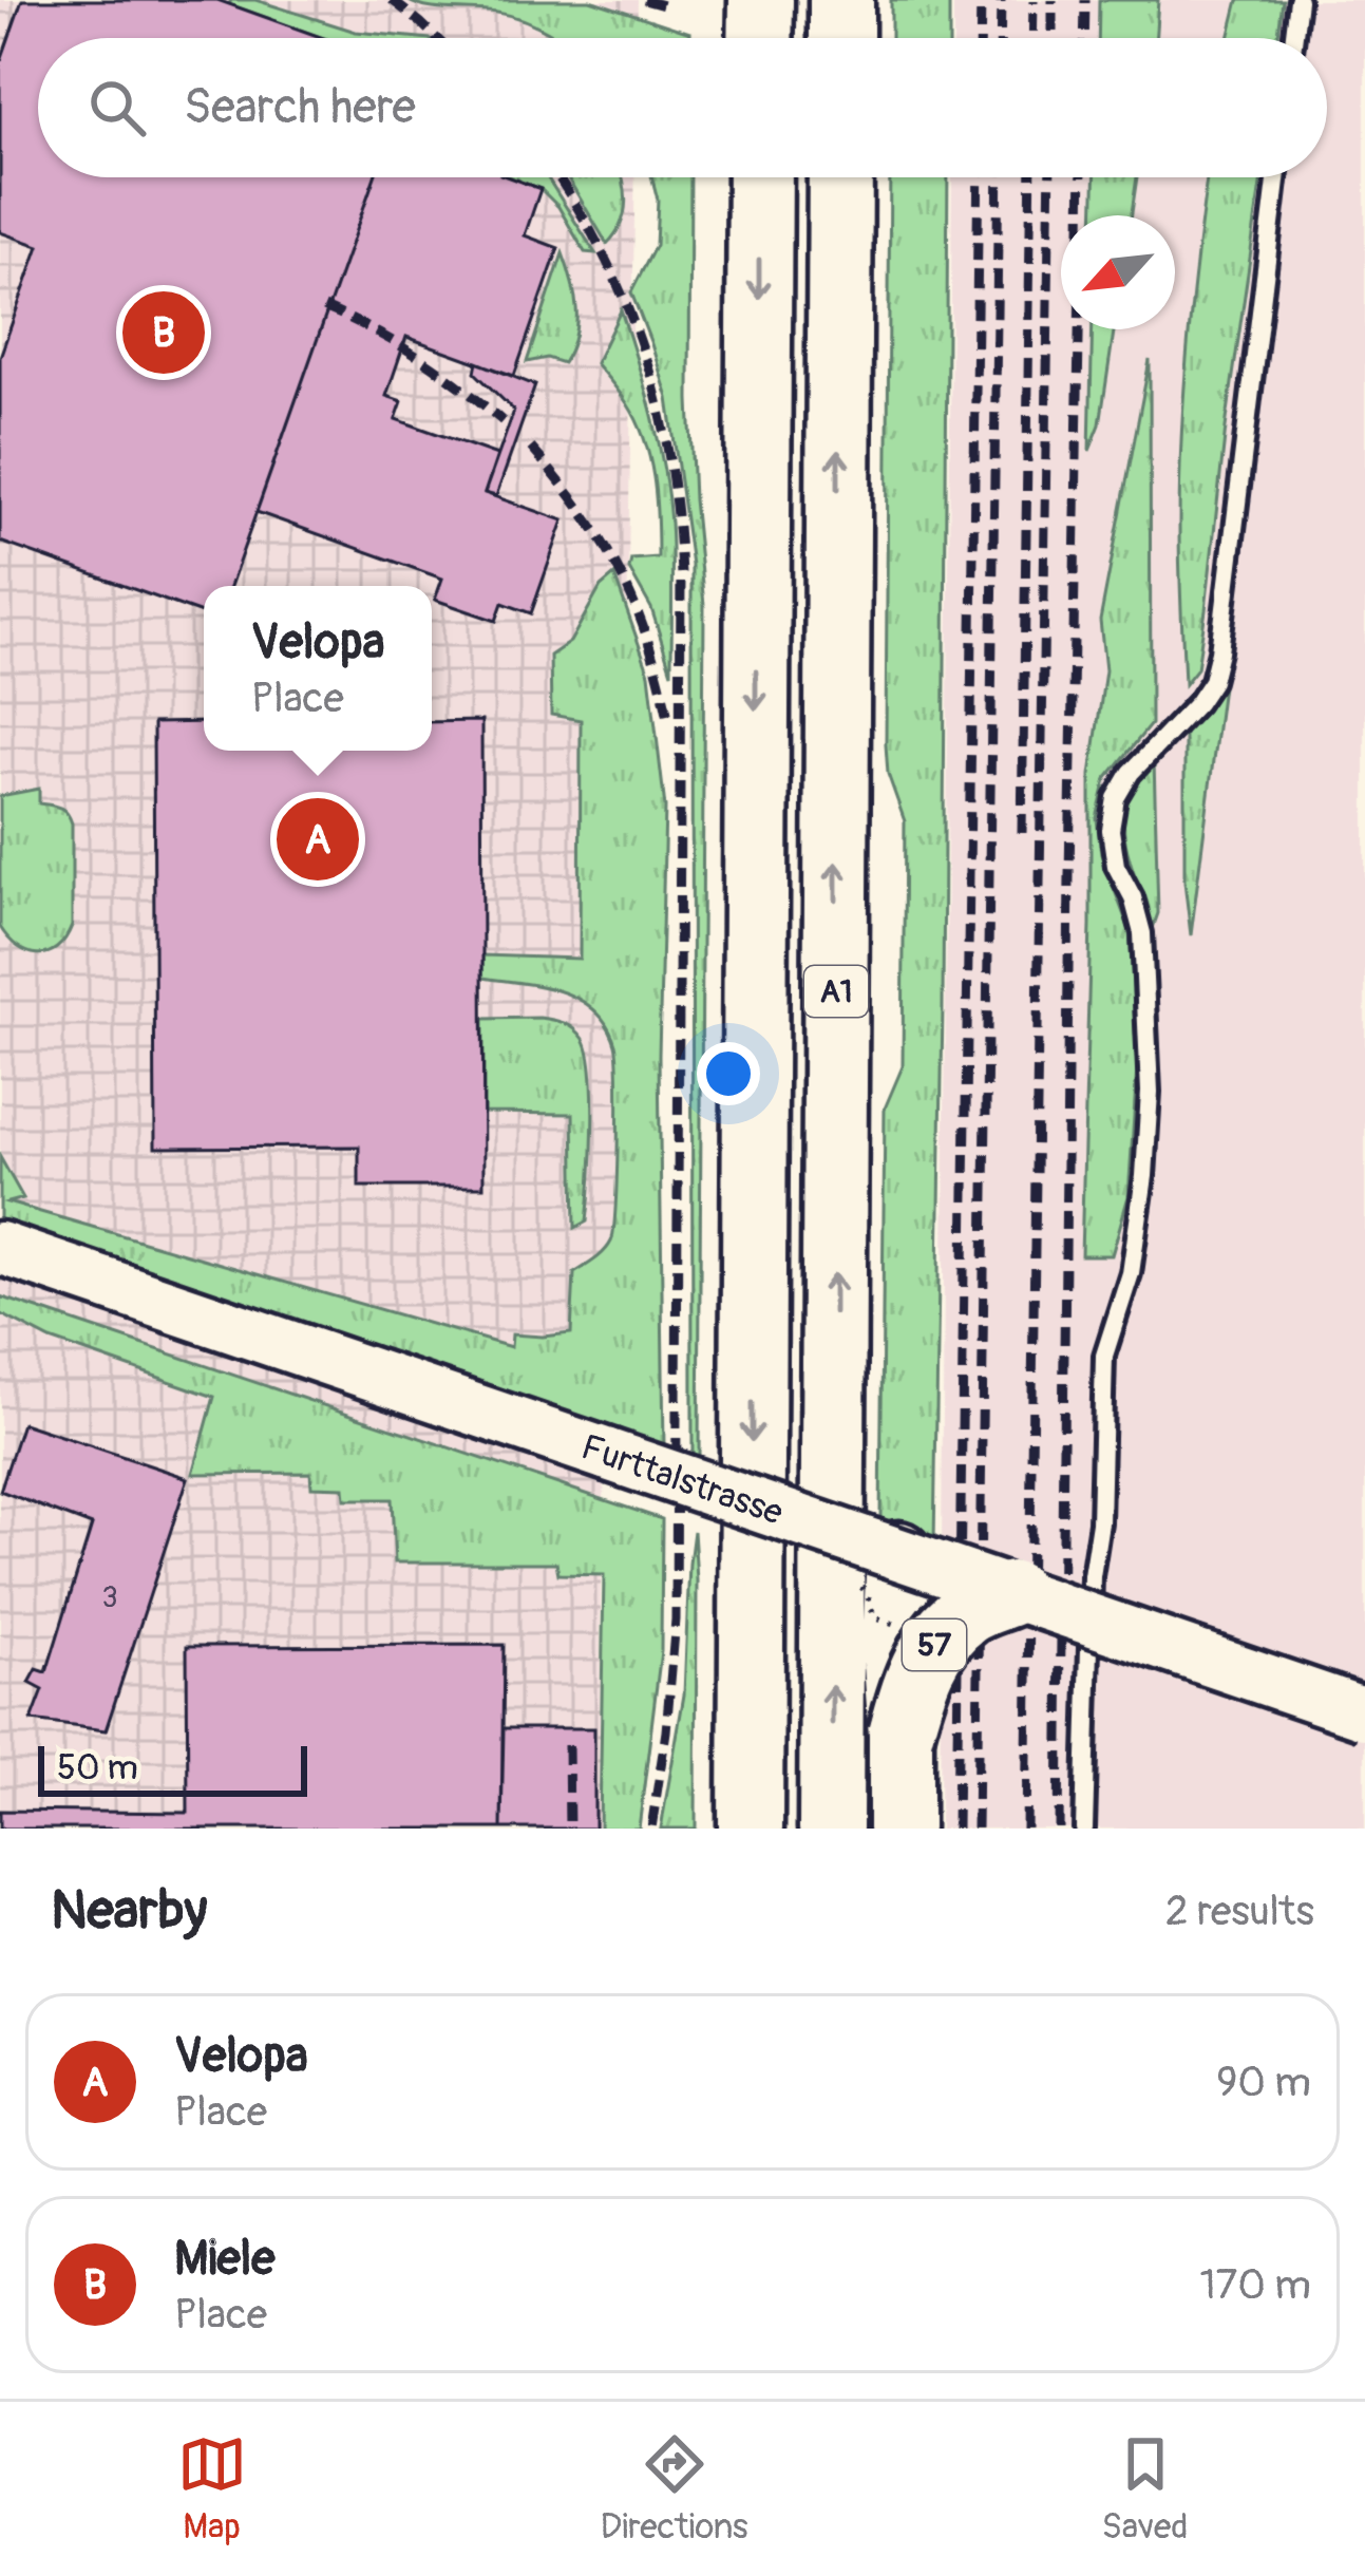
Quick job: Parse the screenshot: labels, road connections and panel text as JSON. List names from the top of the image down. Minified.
{"streets":{"highway":["A1","57"],"main road":["Furttalstrasse"]},"crossings":[["Furttalstrasse","57"]],"house_numbers":["3"],"scale_bar":"50 m","north":"bottom left","page":{"search":"Search here","pins":["B","A"],"popup":["Velopa","Place"],"scale":"50 m","heading":["Nearby","2 results"],"list":[{"mark":"A","name":"Velopa","note":"Place","value":"90 m"},{"mark":"B","name":"Miele","note":"Place","value":"170 m"}],"nav":["Map","Directions","Saved"]}}
